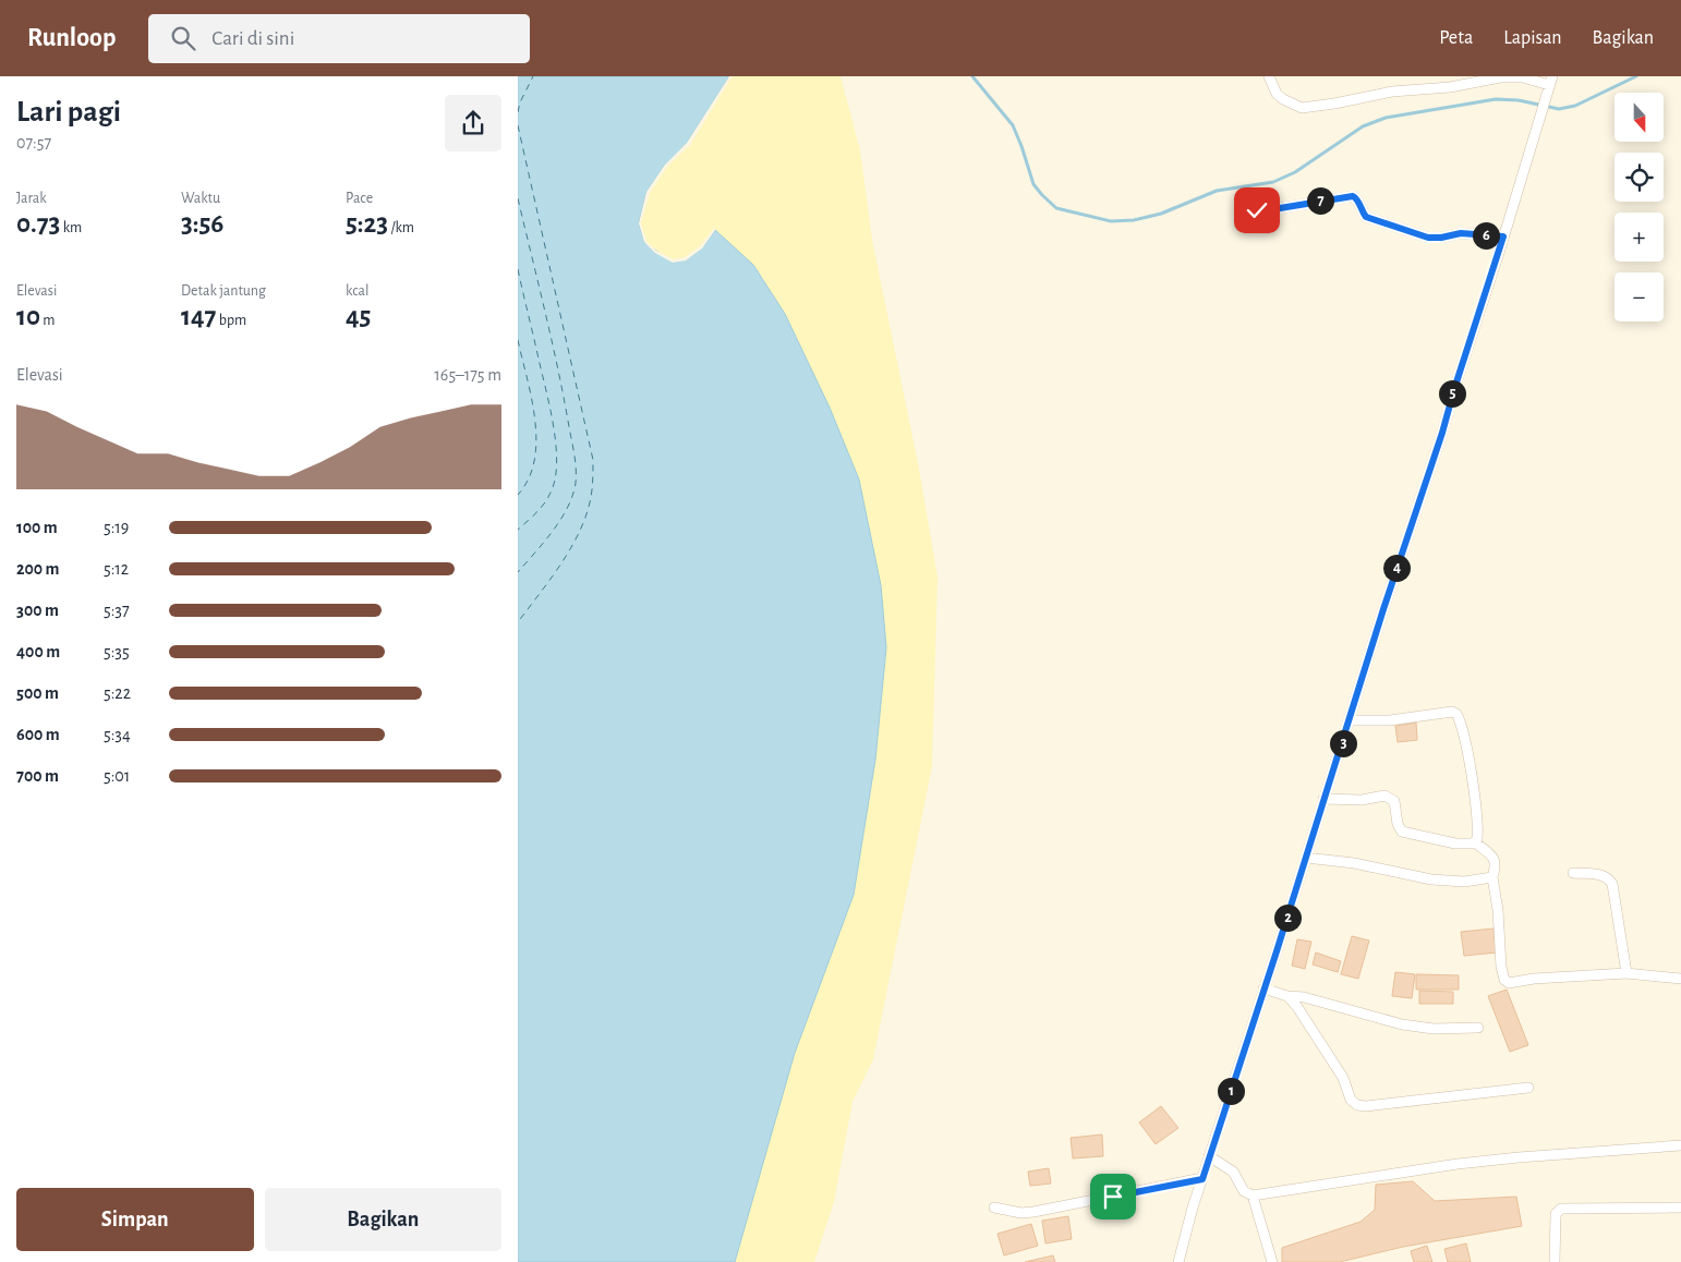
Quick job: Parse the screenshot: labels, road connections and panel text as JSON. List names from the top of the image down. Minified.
{"north":"bottom","page":{"header":"Runloop","search":"Cari di sini","nav":["Peta","Lapisan","Bagikan"],"heading":["Lari pagi","07:57"],"map_buttons":["+","−"],"stats":[["Jarak","0.73 km"],["Waktu","3:56"],["Pace","5:23 /km"],["Elevasi","10 m"],["Detak jantung","147 bpm"],["kcal","45"]],"pins":["7","6","5","4","3","2","1"],"chart":["Elevasi","165–175 m"],"list":[{"name":"100 m","note":"5:19"},{"name":"200 m","note":"5:12"},{"name":"300 m","note":"5:37"},{"name":"400 m","note":"5:35"},{"name":"500 m","note":"5:22"},{"name":"600 m","note":"5:34"},{"name":"700 m","note":"5:01"}],"buttons":["Simpan","Bagikan"]}}
